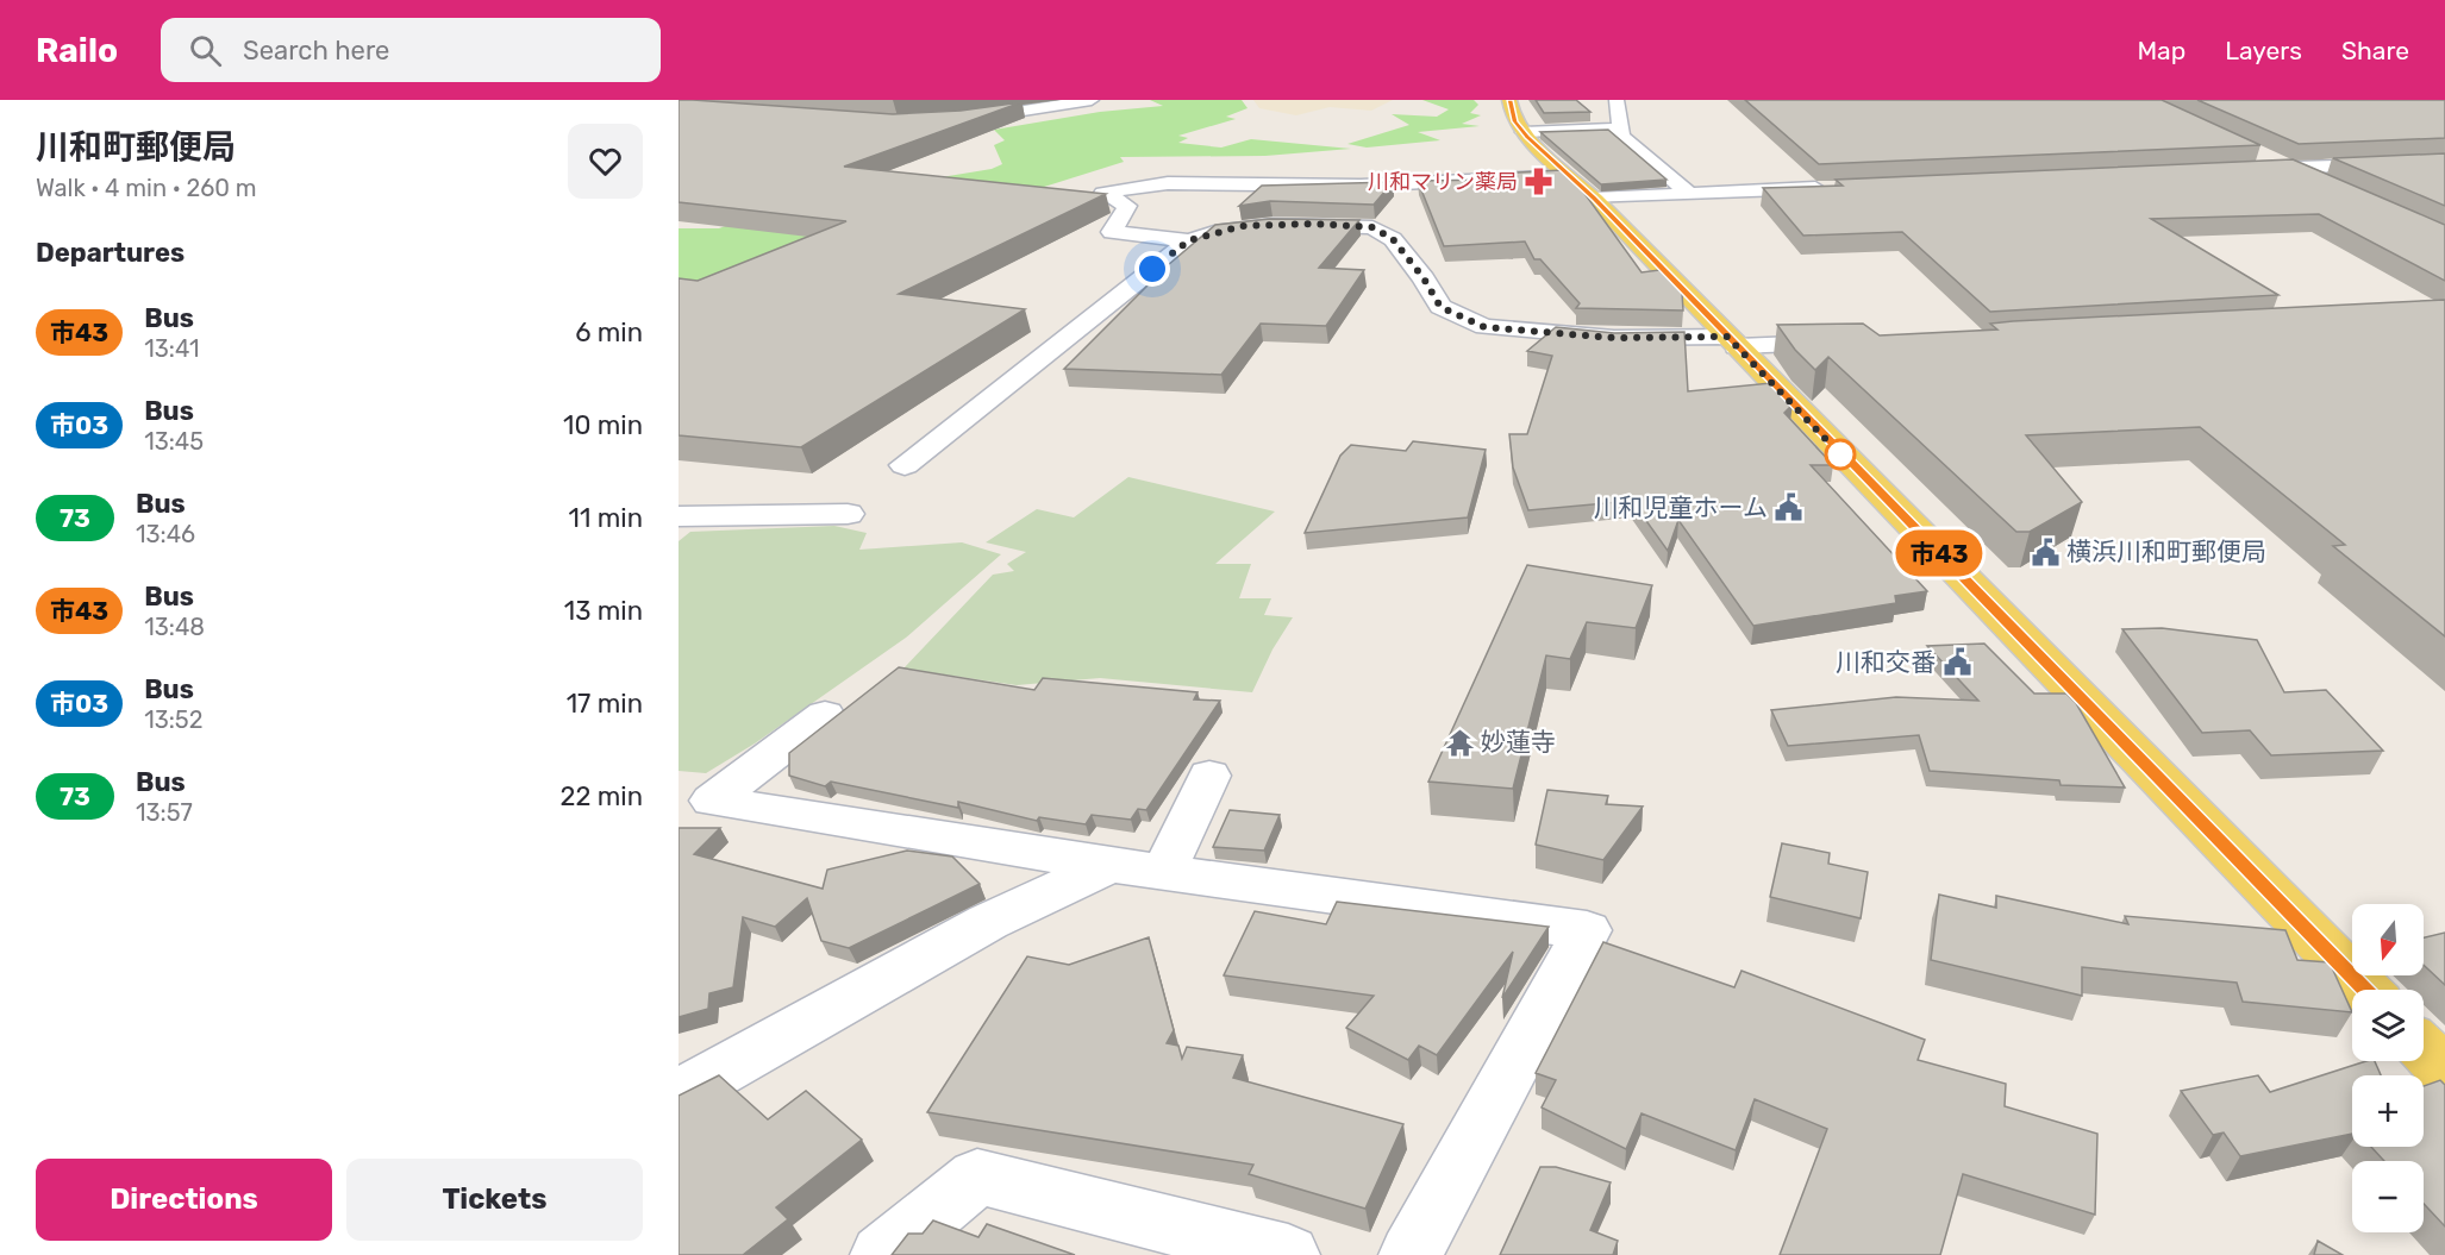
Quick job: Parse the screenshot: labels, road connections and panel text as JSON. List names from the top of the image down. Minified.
{"places":{"pharmacy":["川和マリン薬局"],"public building":["川和児童ホーム","横浜川和町郵便局","川和交番"],"temple":["妙蓮寺"]},"lines":["bus line 市43"],"north":"bottom","page":{"header":"Railo","search":"Search here","nav":["Map","Layers","Share"],"heading":[["川和町郵便局","Walk · 4 min · 260 m"],"Departures"],"on_map":"市43","list":[{"mark":"市43","name":"Bus","note":"13:41","value":"6 min"},{"mark":"市03","name":"Bus","note":"13:45","value":"10 min"},{"mark":"73","name":"Bus","note":"13:46","value":"11 min"},{"mark":"市43","name":"Bus","note":"13:48","value":"13 min"},{"mark":"市03","name":"Bus","note":"13:52","value":"17 min"},{"mark":"73","name":"Bus","note":"13:57","value":"22 min"}],"map_buttons":["+","−"],"buttons":["Directions","Tickets"]}}
